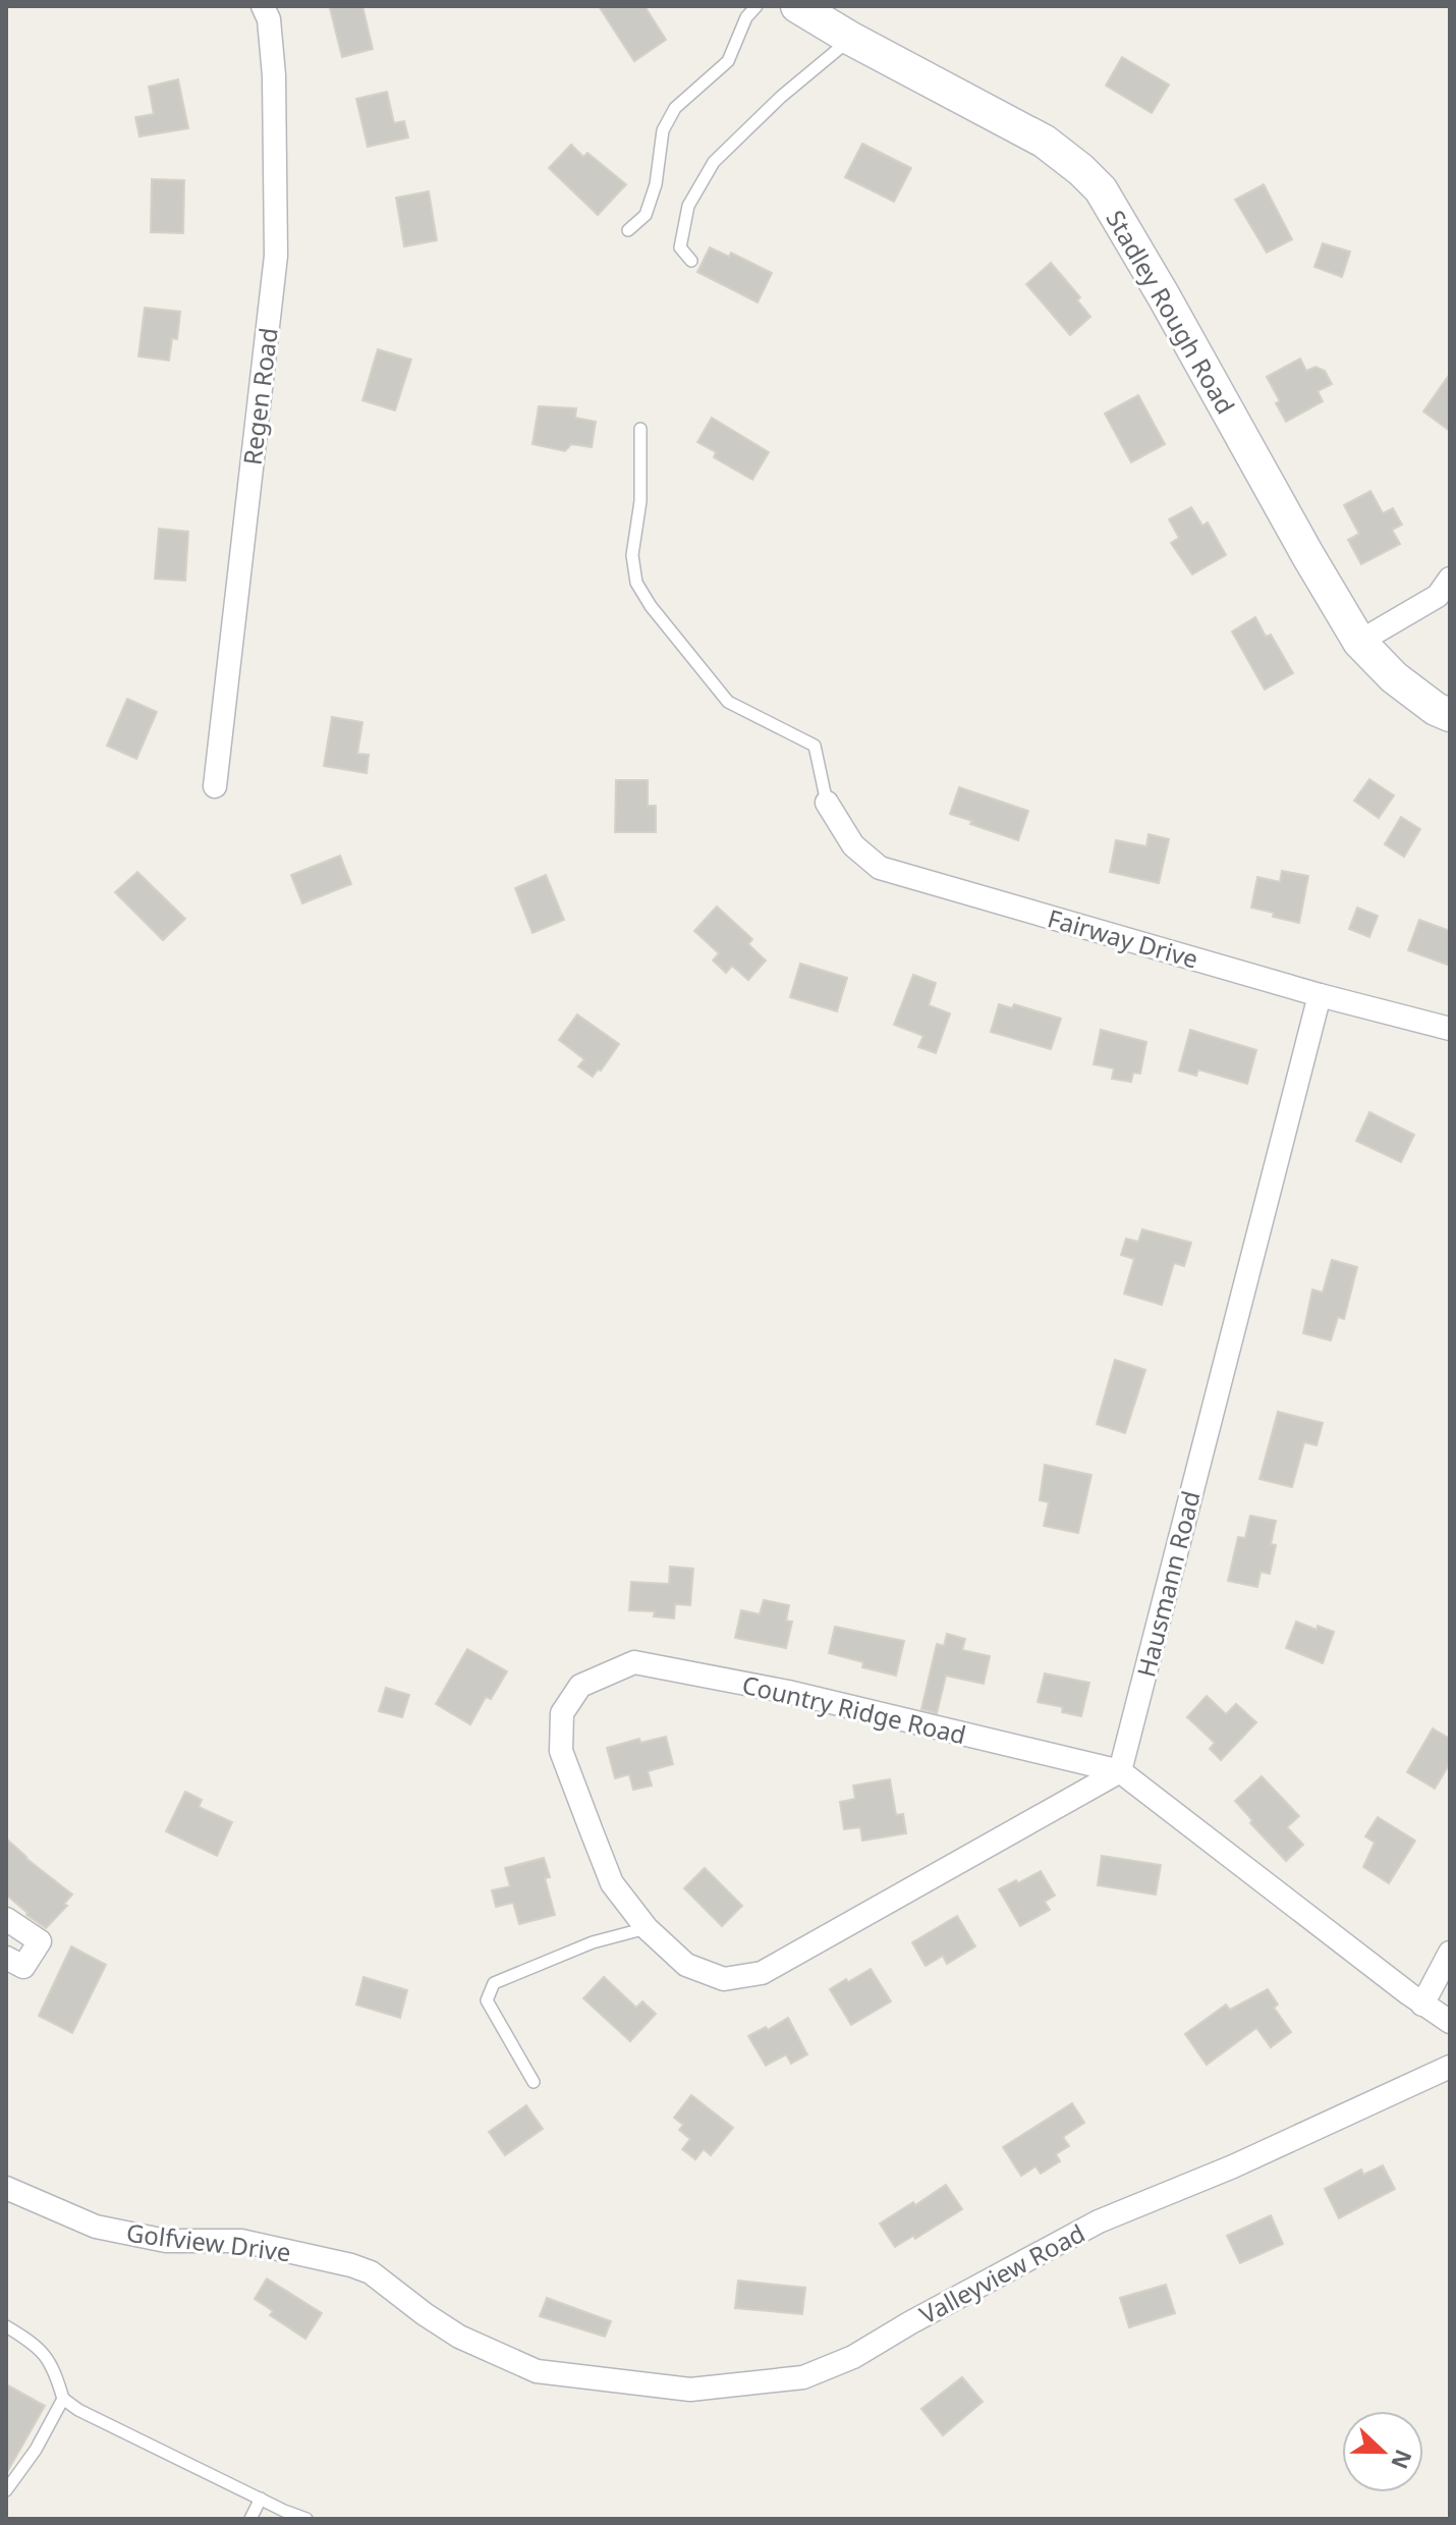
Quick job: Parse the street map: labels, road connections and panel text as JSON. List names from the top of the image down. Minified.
{"streets":{"main road":["Stadley Rough Road"],"street":["Regen Road","Fairway Drive","Hausmann Road","Country Ridge Road","Golfview Drive","Valleyview Road"]},"crossings":[["Fairway Drive","Hausmann Road"],["Hausmann Road","Country Ridge Road"],["Golfview Drive","Valleyview Road"]],"north":"right"}
